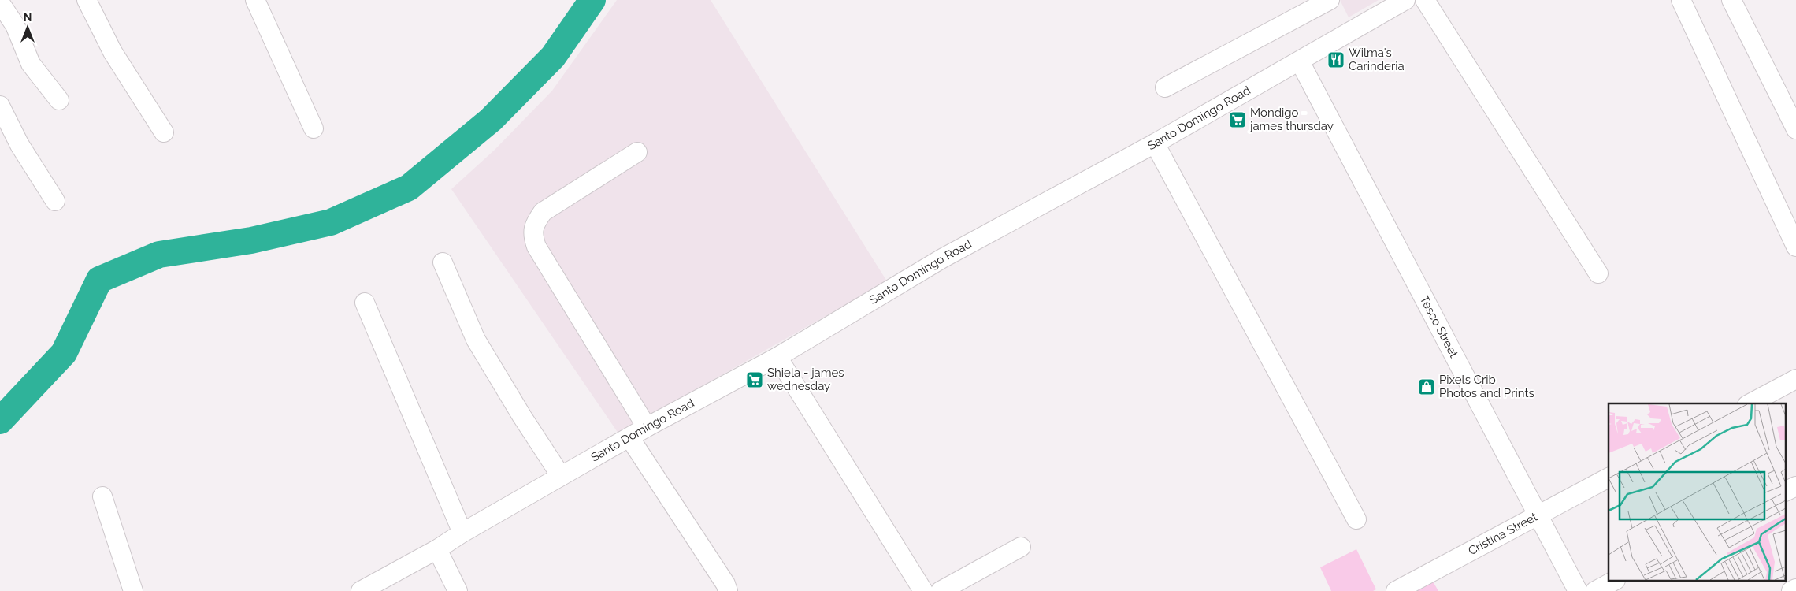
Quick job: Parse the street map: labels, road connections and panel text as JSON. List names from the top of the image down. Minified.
{"streets":{"street":["Santo Domingo Road","Tesco Street","Cristina Street"]},"crossings":[["Santo Domingo Road","Tesco Street"],["Tesco Street","Cristina Street"]],"places":{"restaurant":["Wilma's Carinderia"],"supermarket":["Mondigo - james thursday","Shiela - james wednesday"],"shop":["Pixels Crib Photos and Prints"]},"north":"top"}
